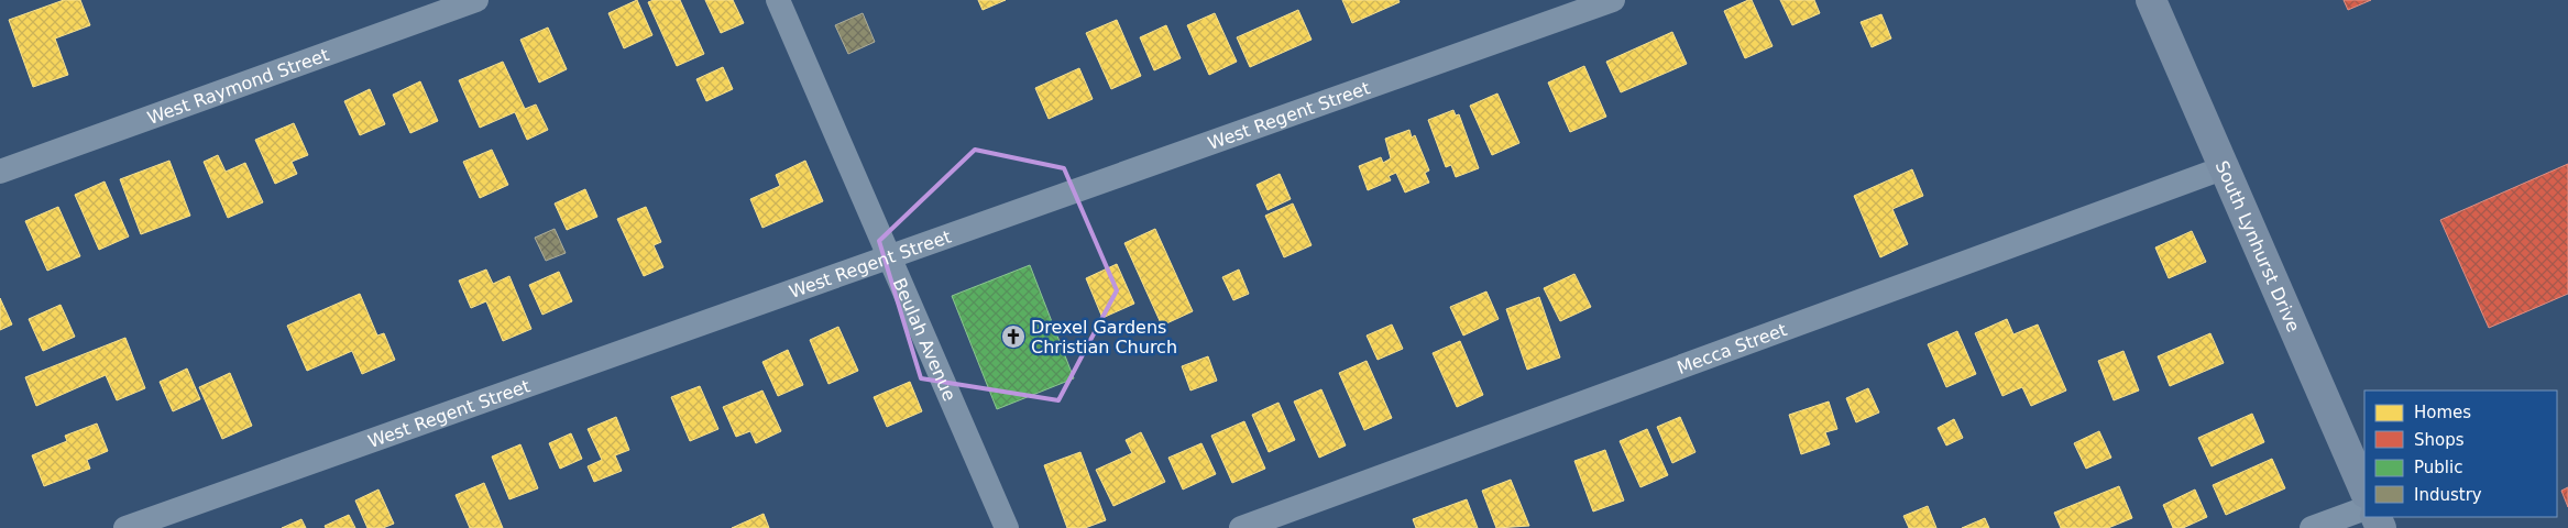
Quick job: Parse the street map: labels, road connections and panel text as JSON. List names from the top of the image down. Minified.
{"streets":{"main road":["South Lynhurst Drive"],"street":["West Raymond Street","West Regent Street","Beulah Avenue","Mecca Street"]},"crossings":[["West Regent Street","Beulah Avenue"],["South Lynhurst Drive","Mecca Street"]],"places":{"church":["Drexel Gardens Christian Church"]},"legend":["Homes","Shops","Public","Industry"]}
